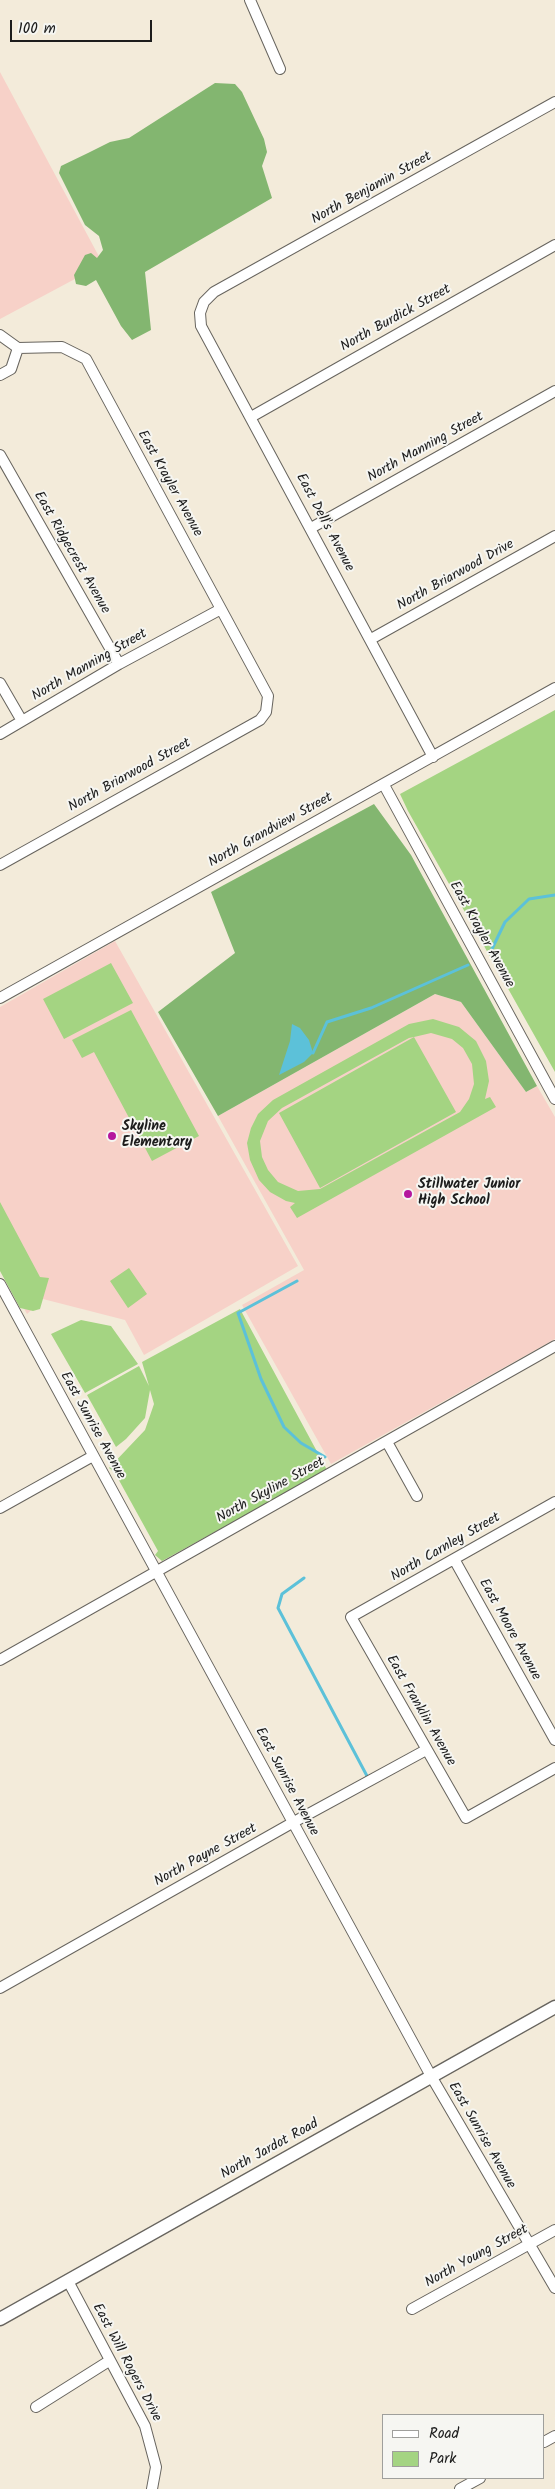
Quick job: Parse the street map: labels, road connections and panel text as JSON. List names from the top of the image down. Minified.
{"streets":{"street":["North Benjamin Street","North Burdick Street","North Manning Street","East Krayler Avenue","East Dell's Avenue","East Ridgecrest Avenue","North Briarwood Drive","North Briarwood Street","North Grandview Street","East Sunrise Avenue","North Skyline Street","North Carnley Street","East Moore Avenue","East Franklin Avenue","North Payne Street","North Jardot Road","North Young Street","East Will Rogers Drive"]},"crossings":[["North Benjamin Street","East Dell's Avenue"],["North Burdick Street","East Dell's Avenue"],["North Manning Street","East Krayler Avenue"],["North Manning Street","East Dell's Avenue"],["North Manning Street","East Ridgecrest Avenue"],["East Krayler Avenue","North Briarwood Street"],["East Krayler Avenue","North Grandview Street"],["East Dell's Avenue","North Briarwood Drive"],["East Dell's Avenue","North Grandview Street"],["East Sunrise Avenue","North Skyline Street"],["East Sunrise Avenue","North Payne Street"],["East Sunrise Avenue","North Jardot Road"],["East Sunrise Avenue","North Young Street"],["North Carnley Street","East Moore Avenue"],["North Carnley Street","East Franklin Avenue"],["East Franklin Avenue","North Payne Street"],["North Jardot Road","East Will Rogers Drive"]],"places":["Skyline Elementary","Stillwater Junior High School"],"legend":["Road","Park"],"scale_bar":"100 m"}
